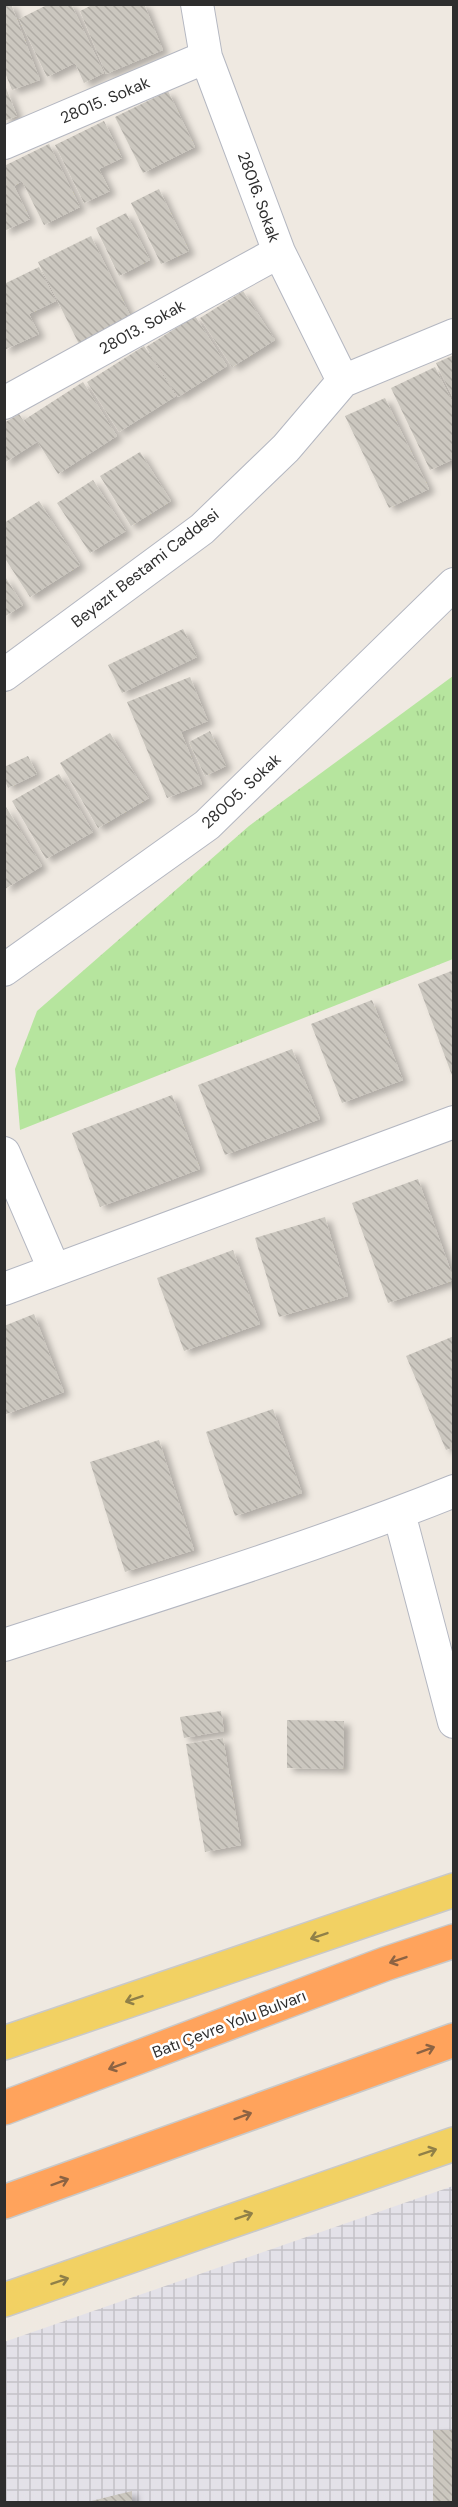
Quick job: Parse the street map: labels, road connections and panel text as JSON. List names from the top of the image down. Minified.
{"streets":{"highway":["Batı Çevre Yolu Bulvarı"],"street":["28015. Sokak","28016. Sokak","28013. Sokak","Beyazıt Bestami Caddesi","28005. Sokak"]},"crossings":[["28015. Sokak","28016. Sokak"],["28016. Sokak","28013. Sokak"],["28016. Sokak","Beyazıt Bestami Caddesi"]]}
